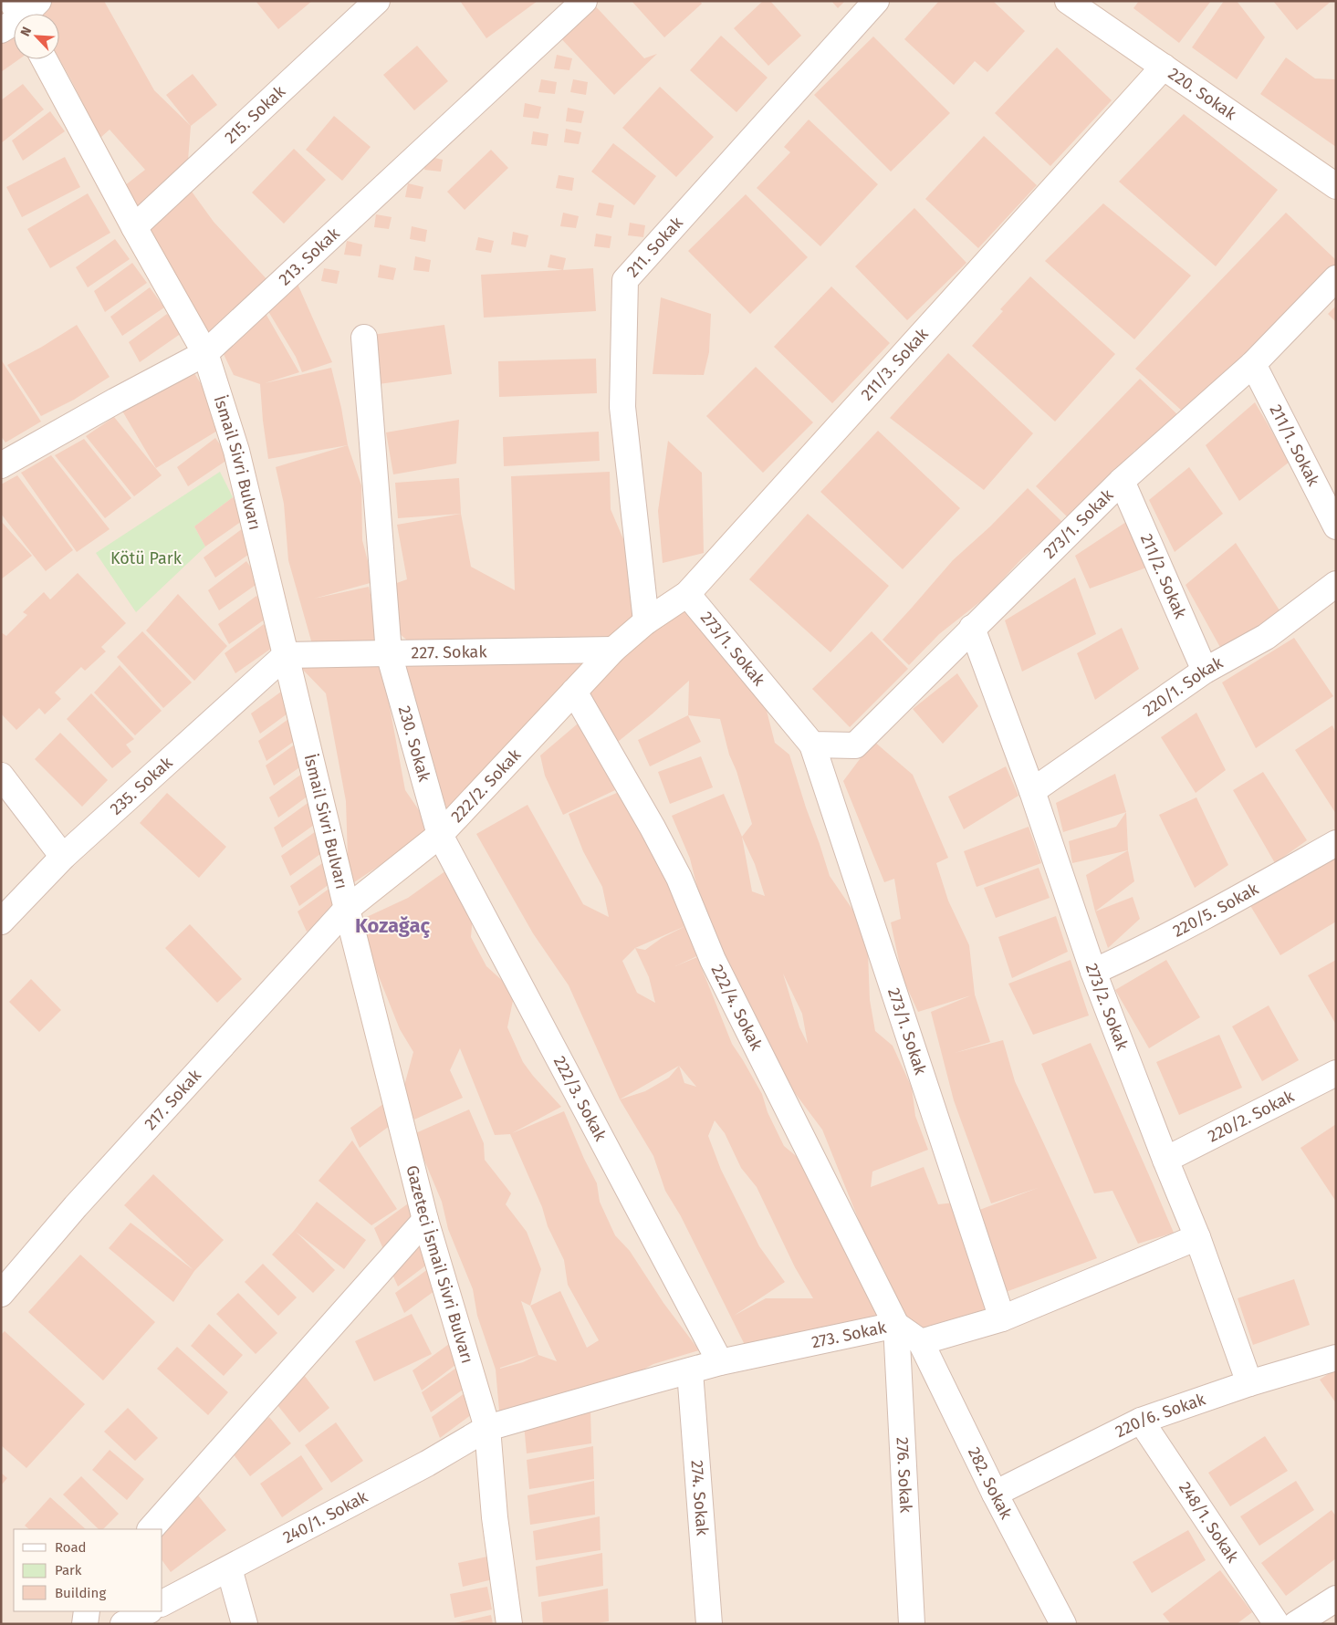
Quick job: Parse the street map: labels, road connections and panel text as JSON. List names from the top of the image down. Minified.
{"streets":{"street":["220. Sokak","215. Sokak","211. Sokak","213. Sokak","211/3. Sokak","211/1. Sokak","İsmail Sivri Bulvarı","273/1. Sokak","211/2. Sokak","227. Sokak","220/1. Sokak","230. Sokak","235. Sokak","222/2. Sokak","220/5. Sokak","222/4. Sokak","273/2. Sokak","222/3. Sokak","217. Sokak","220/2. Sokak","Gazeteci İsmail Sivri Bulvarı","273. Sokak","220/6. Sokak","276. Sokak","282. Sokak","274. Sokak","240/1. Sokak","248/1. Sokak"]},"crossings":[["220. Sokak","211/3. Sokak"],["215. Sokak","İsmail Sivri Bulvarı"],["211. Sokak","211/3. Sokak"],["213. Sokak","İsmail Sivri Bulvarı"],["211/3. Sokak","273/1. Sokak"],["211/3. Sokak","227. Sokak"],["211/3. Sokak","222/2. Sokak"],["211/1. Sokak","273/1. Sokak"],["İsmail Sivri Bulvarı","227. Sokak"],["İsmail Sivri Bulvarı","235. Sokak"],["İsmail Sivri Bulvarı","222/2. Sokak"],["İsmail Sivri Bulvarı","217. Sokak"],["İsmail Sivri Bulvarı","Gazeteci İsmail Sivri Bulvarı"],["273/1. Sokak","211/2. Sokak"],["273/1. Sokak","273/2. Sokak"],["211/2. Sokak","220/1. Sokak"],["227. Sokak","230. Sokak"],["227. Sokak","235. Sokak"],["227. Sokak","222/2. Sokak"],["220/1. Sokak","273/2. Sokak"],["230. Sokak","222/2. Sokak"],["230. Sokak","222/3. Sokak"],["222/2. Sokak","222/4. Sokak"],["222/2. Sokak","222/3. Sokak"],["222/2. Sokak","217. Sokak"],["222/2. Sokak","Gazeteci İsmail Sivri Bulvarı"],["220/5. Sokak","273/2. Sokak"],["222/4. Sokak","273. Sokak"],["222/4. Sokak","276. Sokak"],["273/2. Sokak","220/2. Sokak"],["273/2. Sokak","220/6. Sokak"],["222/3. Sokak","273. Sokak"],["217. Sokak","Gazeteci İsmail Sivri Bulvarı"],["Gazeteci İsmail Sivri Bulvarı","273. Sokak"],["Gazeteci İsmail Sivri Bulvarı","240/1. Sokak"],["273. Sokak","276. Sokak"],["273. Sokak","282. Sokak"],["273. Sokak","274. Sokak"],["273. Sokak","240/1. Sokak"],["220/6. Sokak","282. Sokak"],["220/6. Sokak","248/1. Sokak"]],"districts":["Kozağaç"],"parks":["Kötü Park"],"legend":["Road","Park","Building"],"north":"top left"}
